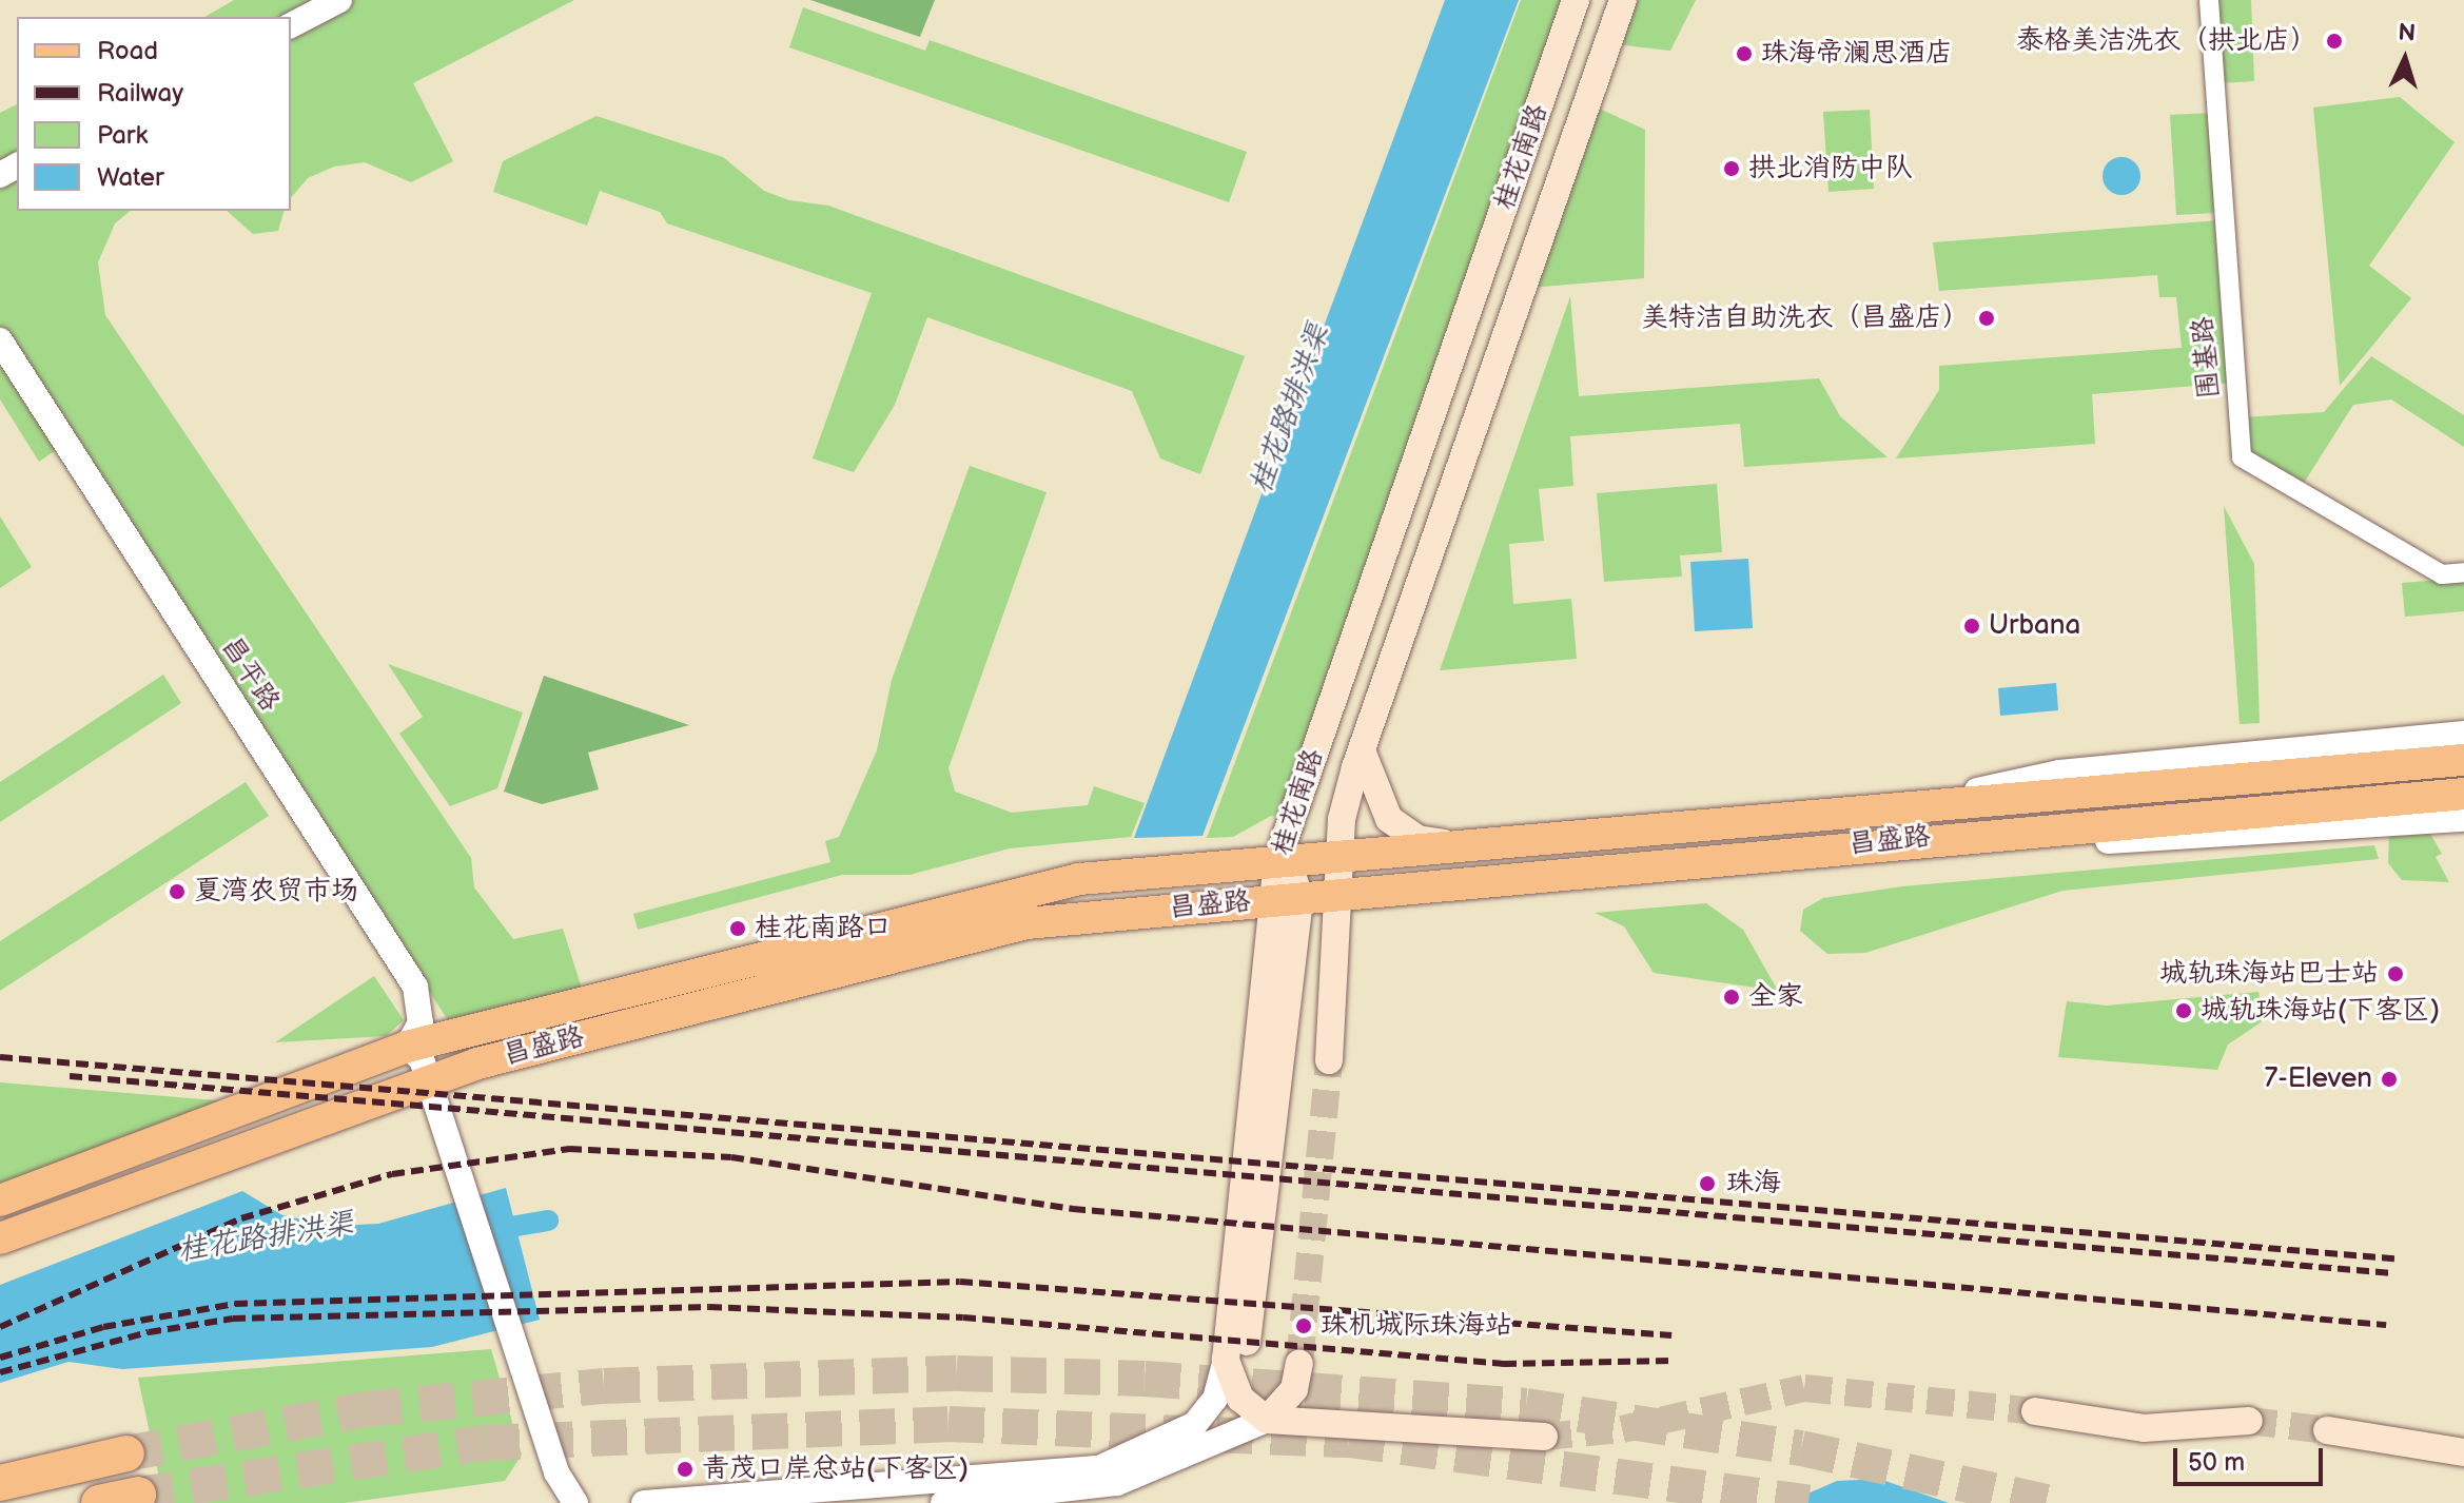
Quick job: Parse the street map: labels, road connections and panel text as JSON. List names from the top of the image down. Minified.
{"streets":{"main road":["桂花南路","昌盛路"],"street":["围基路","昌平路"]},"crossings":[["桂花南路","昌盛路"],["昌平路","昌盛路"]],"water":["桂花路排洪渠"],"places":["泰格美洁洗衣（拱北店）","珠海帝澜思酒店","拱北消防中队","美特洁自助洗衣（昌盛店）","Urbana","夏湾农贸市场","桂花南路口","城轨珠海站巴士站","全家","城轨珠海站(下客区)","7-Eleven","珠海","珠机城际珠海站","青茂口岸总站(下客区)"],"legend":["Road","Railway","Park","Water"],"scale_bar":"50 m","north":"top"}
